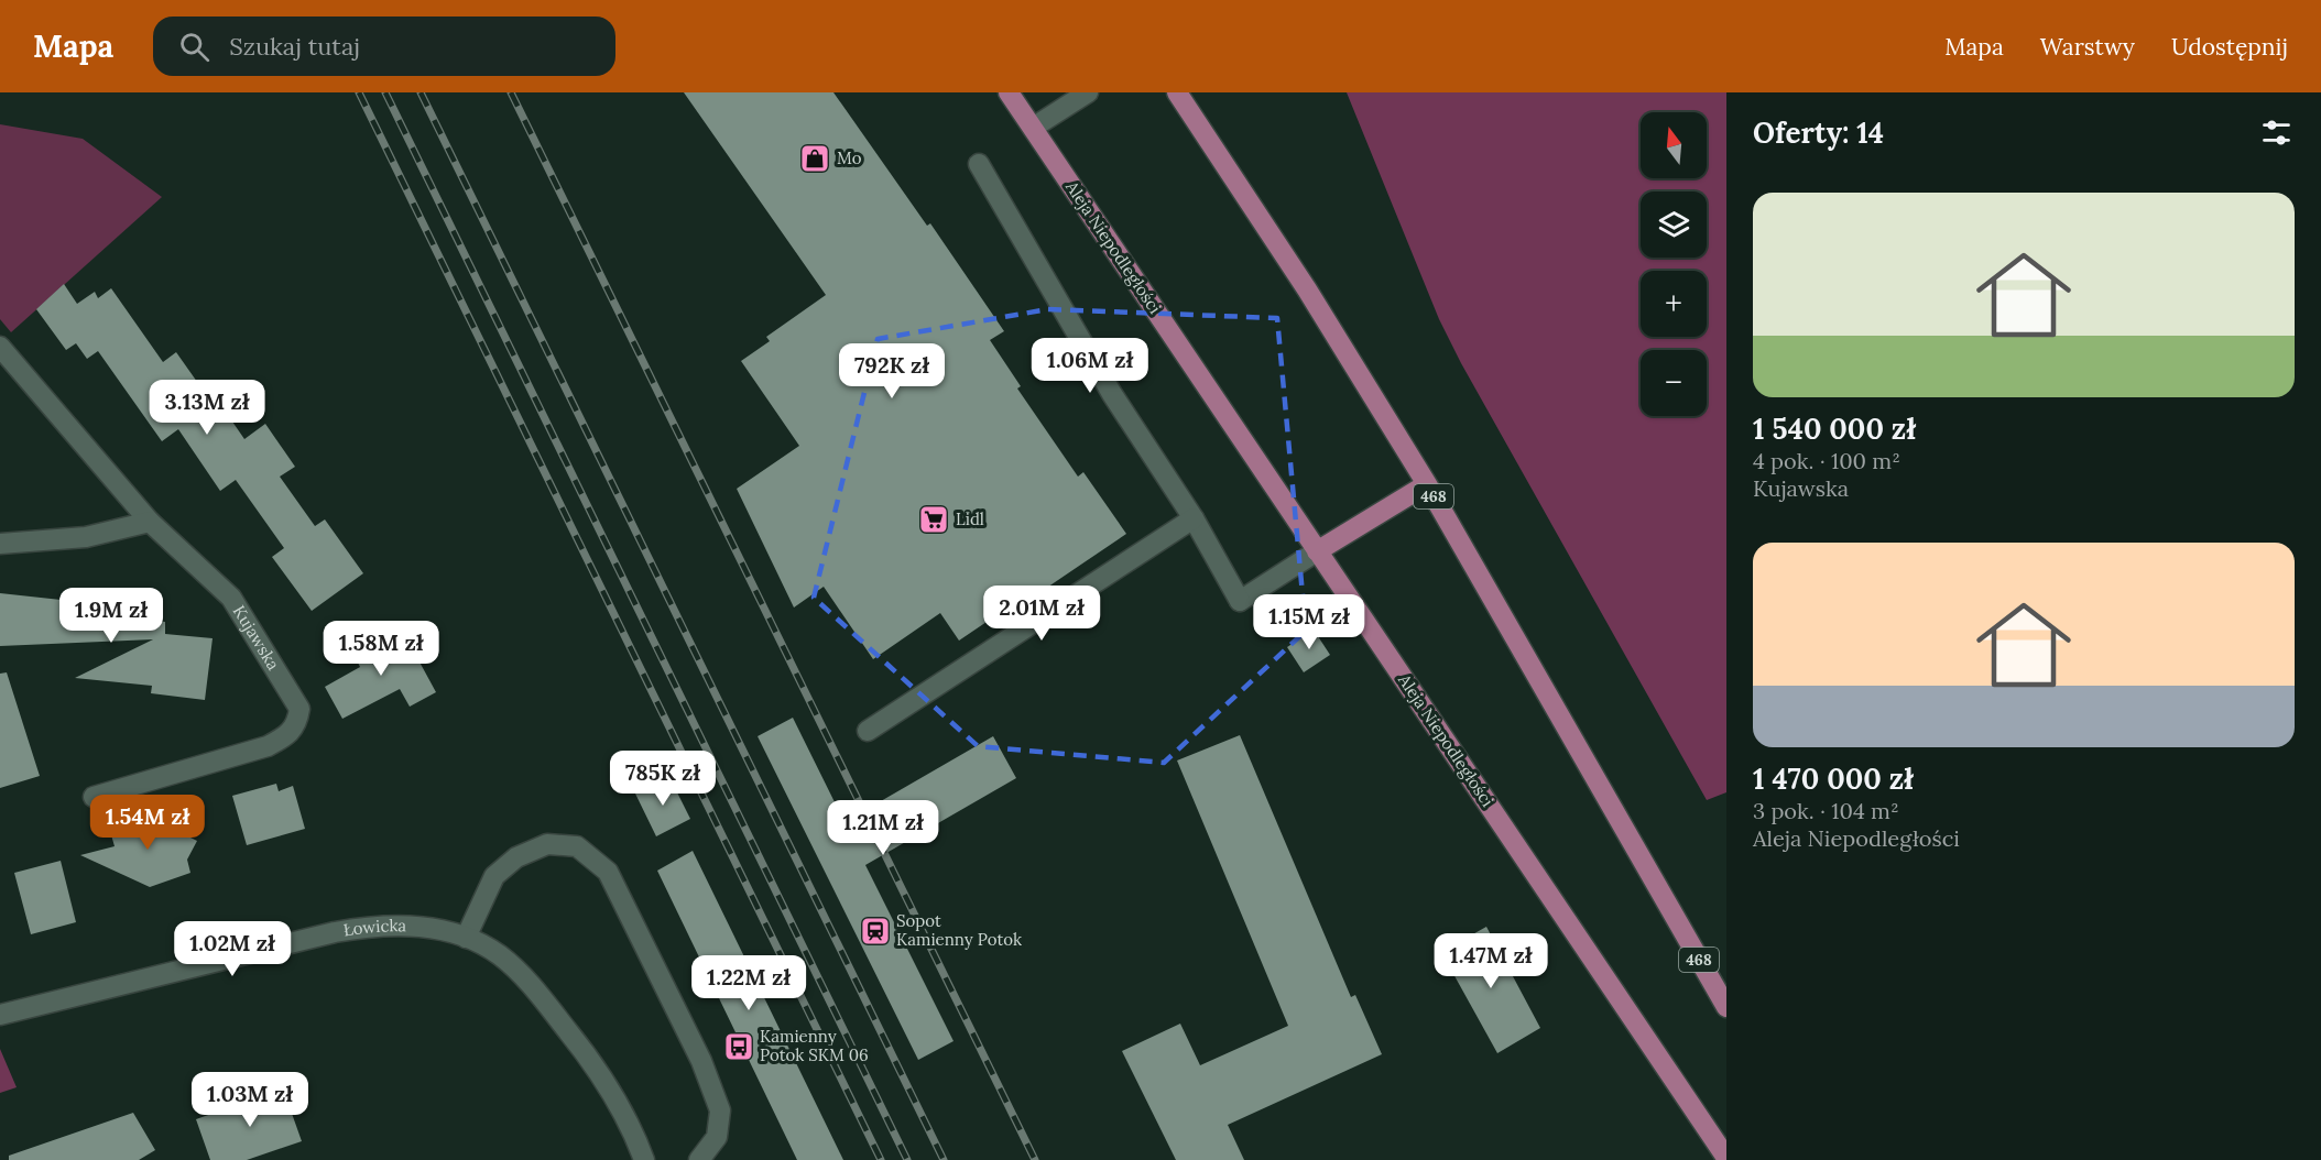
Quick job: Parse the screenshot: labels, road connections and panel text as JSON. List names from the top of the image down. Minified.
{"streets":{"main road":["Aleja Niepodległości","468"],"street":["Kujawska","Łowicka"]},"places":{"shop":["Mo"],"supermarket":["Lidl"],"station":["Sopot Kamienny Potok"],"bus stop":["Kamienny Potok SKM 06"]},"north":"top","page":{"header":"Mapa","search":"Szukaj tutaj","nav":["Mapa","Warstwy","Udostępnij"],"heading":"Oferty: 14","map_buttons":["+","−"],"list":[{"name":"1 540 000 zł","note":"4 pok. · 100 m² · Kujawska"},{"name":"1 470 000 zł","note":"3 pok. · 104 m² · Aleja Niepodległości"}],"price":["1.06M zł","792K zł","3.13M zł","2.01M zł","1.9M zł","1.15M zł","1.58M zł","785K zł","1.54M zł","1.21M zł","1.02M zł","1.47M zł","1.22M zł","1.03M zł"]}}
